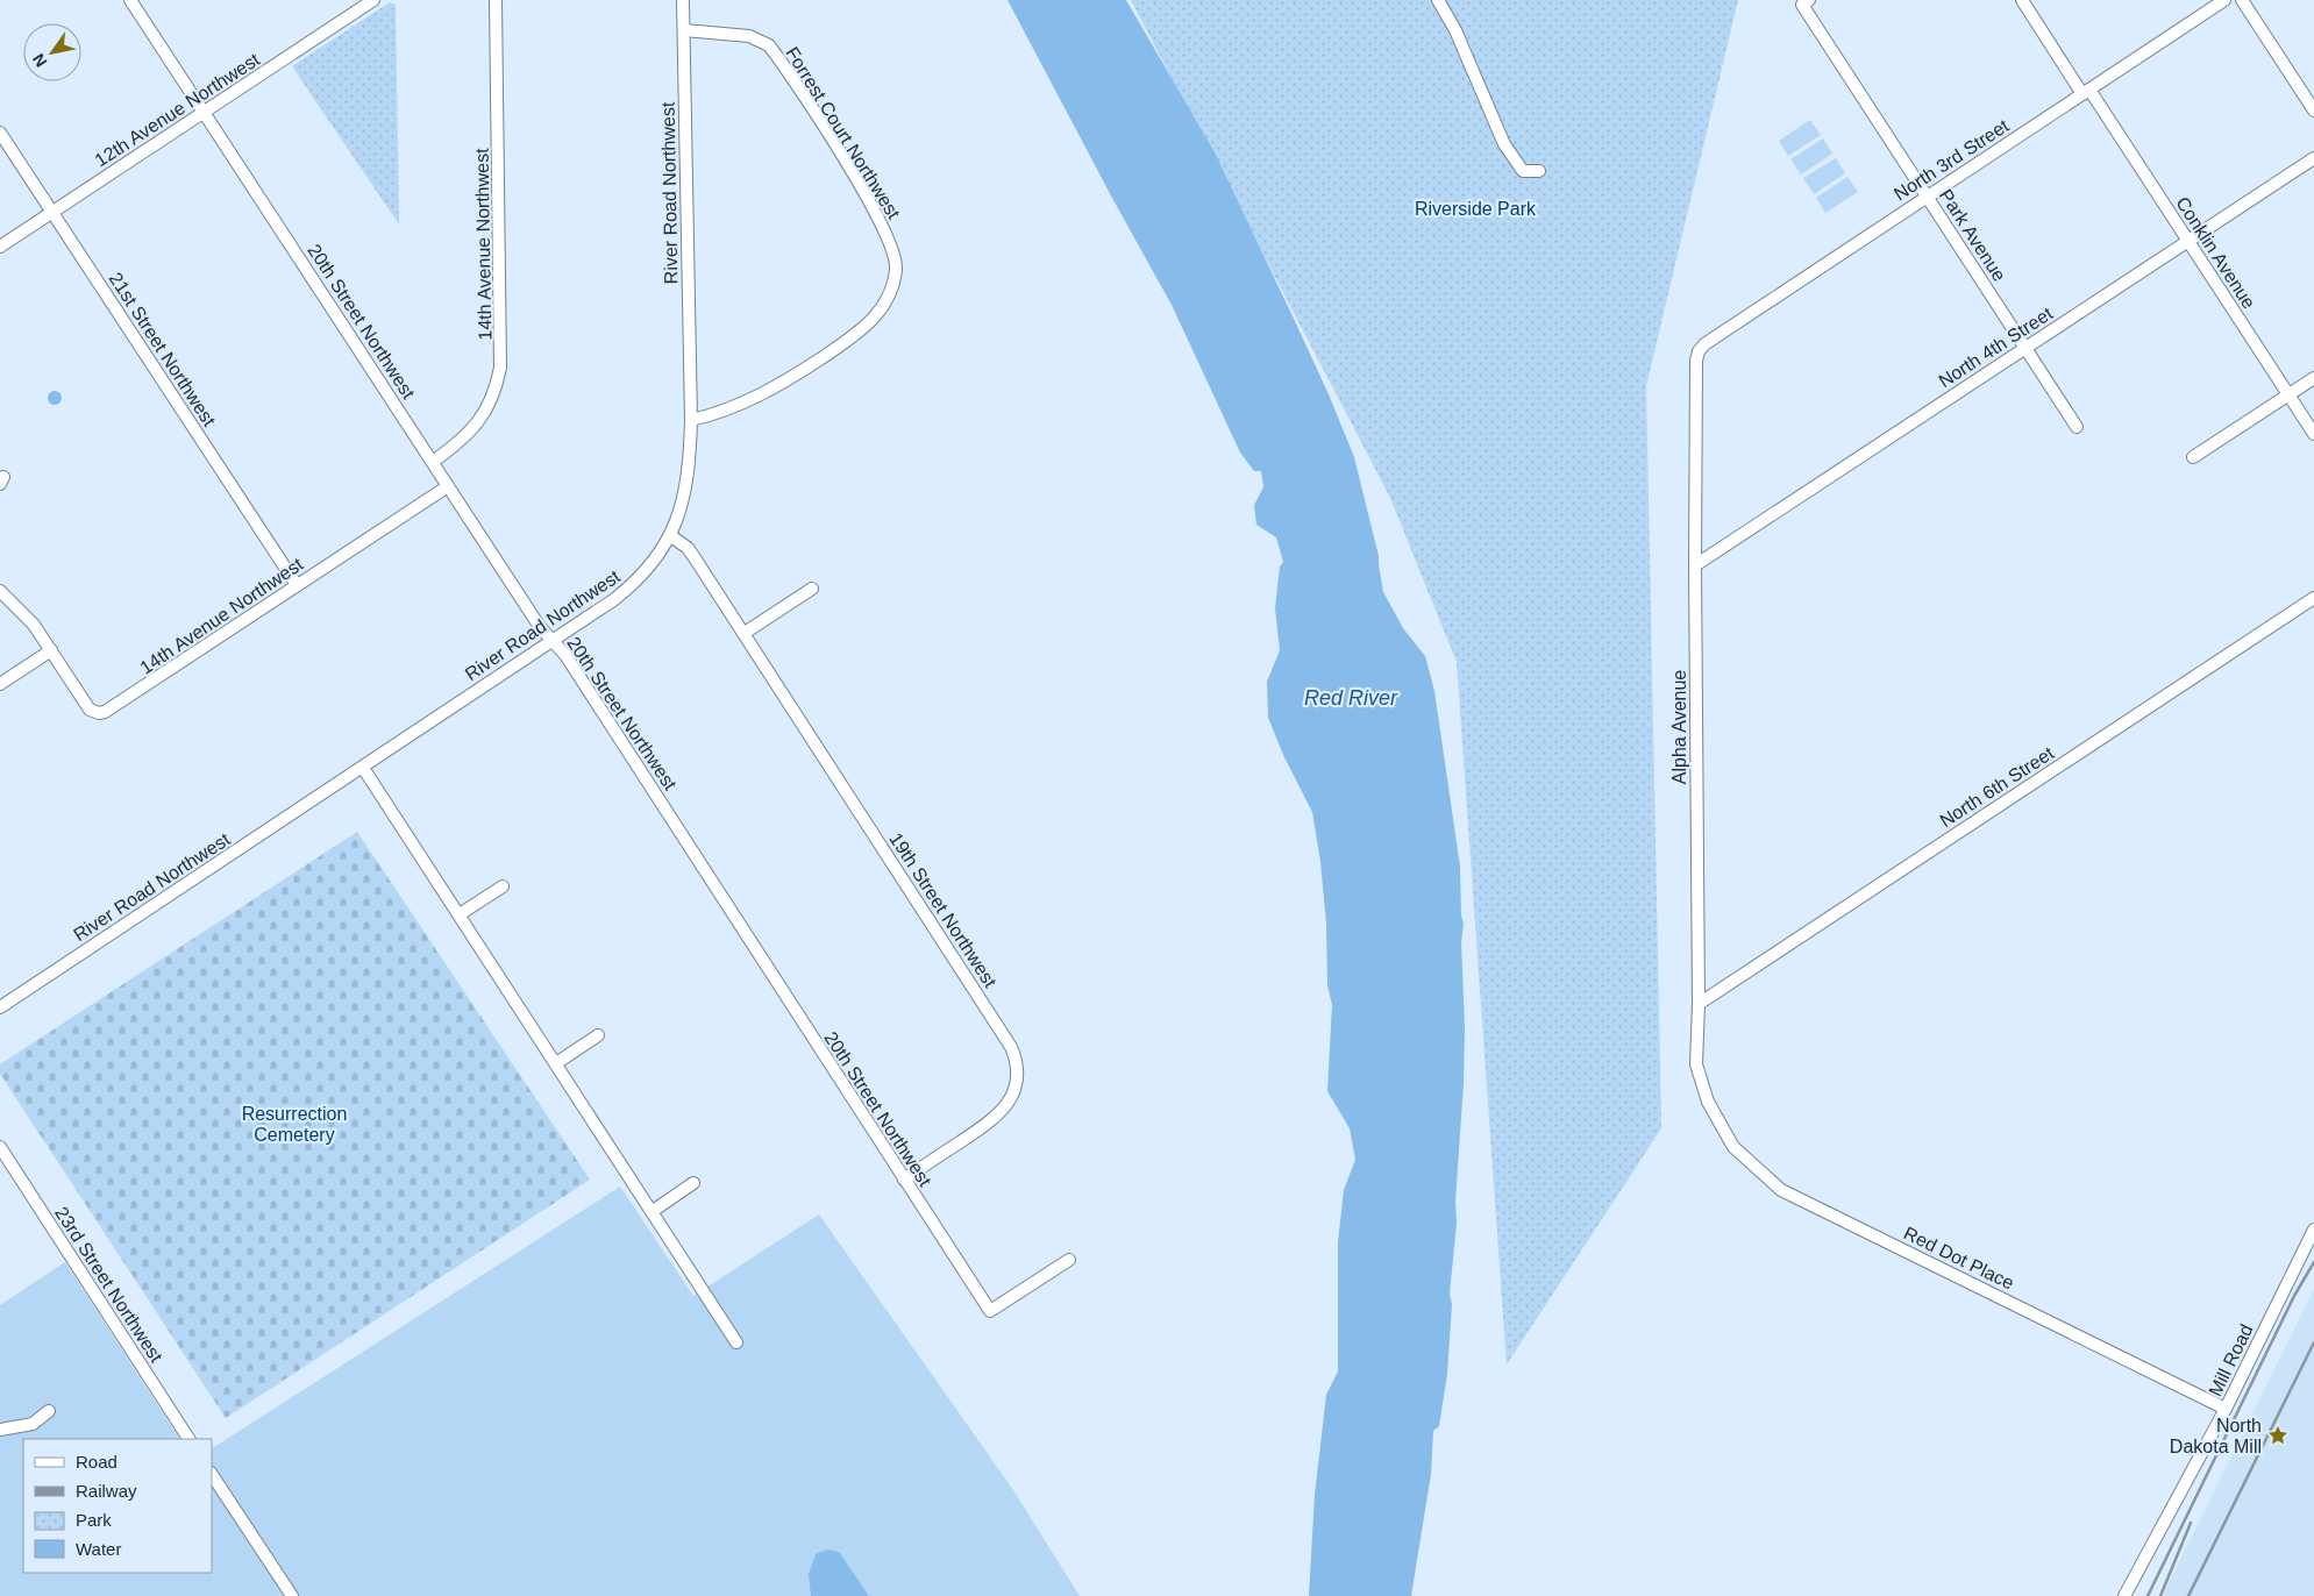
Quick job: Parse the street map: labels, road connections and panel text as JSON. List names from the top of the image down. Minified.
{"streets":{"street":["12th Avenue Northwest","Forrest Court Northwest","North 3rd Street","River Road Northwest","Park Avenue","14th Avenue Northwest","Conklin Avenue","20th Street Northwest","North 4th Street","21st Street Northwest","Alpha Avenue","North 6th Street","19th Street Northwest","Red Dot Place","23rd Street Northwest","Mill Road"]},"crossings":[["12th Avenue Northwest","20th Street Northwest"],["12th Avenue Northwest","21st Street Northwest"],["Forrest Court Northwest","River Road Northwest"],["North 3rd Street","Park Avenue"],["North 3rd Street","Conklin Avenue"],["North 3rd Street","Alpha Avenue"],["River Road Northwest","20th Street Northwest"],["River Road Northwest","19th Street Northwest"],["Park Avenue","North 4th Street"],["14th Avenue Northwest","20th Street Northwest"],["14th Avenue Northwest","21st Street Northwest"],["Conklin Avenue","North 4th Street"],["20th Street Northwest","19th Street Northwest"],["North 4th Street","Alpha Avenue"],["Alpha Avenue","North 6th Street"],["Alpha Avenue","Red Dot Place"],["Red Dot Place","Mill Road"]],"water":["Red River"],"parks":["Riverside Park","Resurrection Cemetery"],"places":{"place":["North Dakota Mill"]},"legend":["Road","Railway","Park","Water"],"north":"bottom left"}
